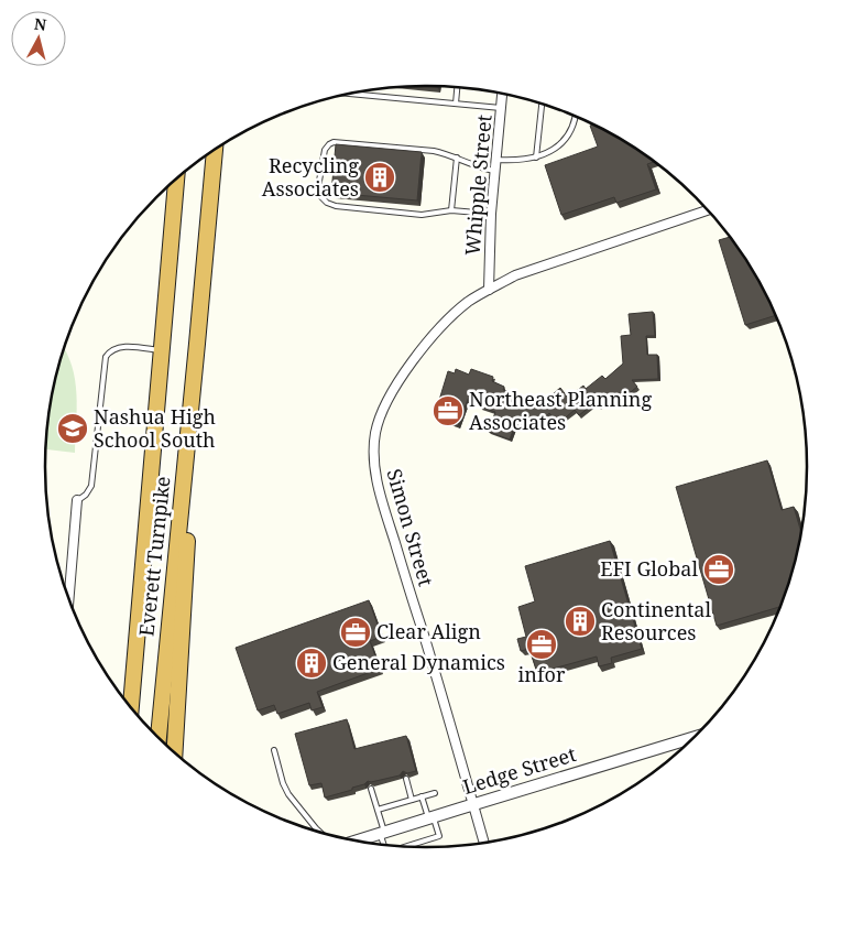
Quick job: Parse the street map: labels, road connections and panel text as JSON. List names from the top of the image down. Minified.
{"streets":{"highway":["Everett Turnpike"],"street":["Whipple Street","Simon Street","Ledge Street"]},"crossings":[["Whipple Street","Simon Street"],["Simon Street","Ledge Street"]],"places":{"building":["Recycling Associates","Continental Resources","General Dynamics"],"office":["Northeast Planning Associates","EFI Global","Clear Align","infor"],"school or university":["Nashua High School South"]},"north":"top"}
